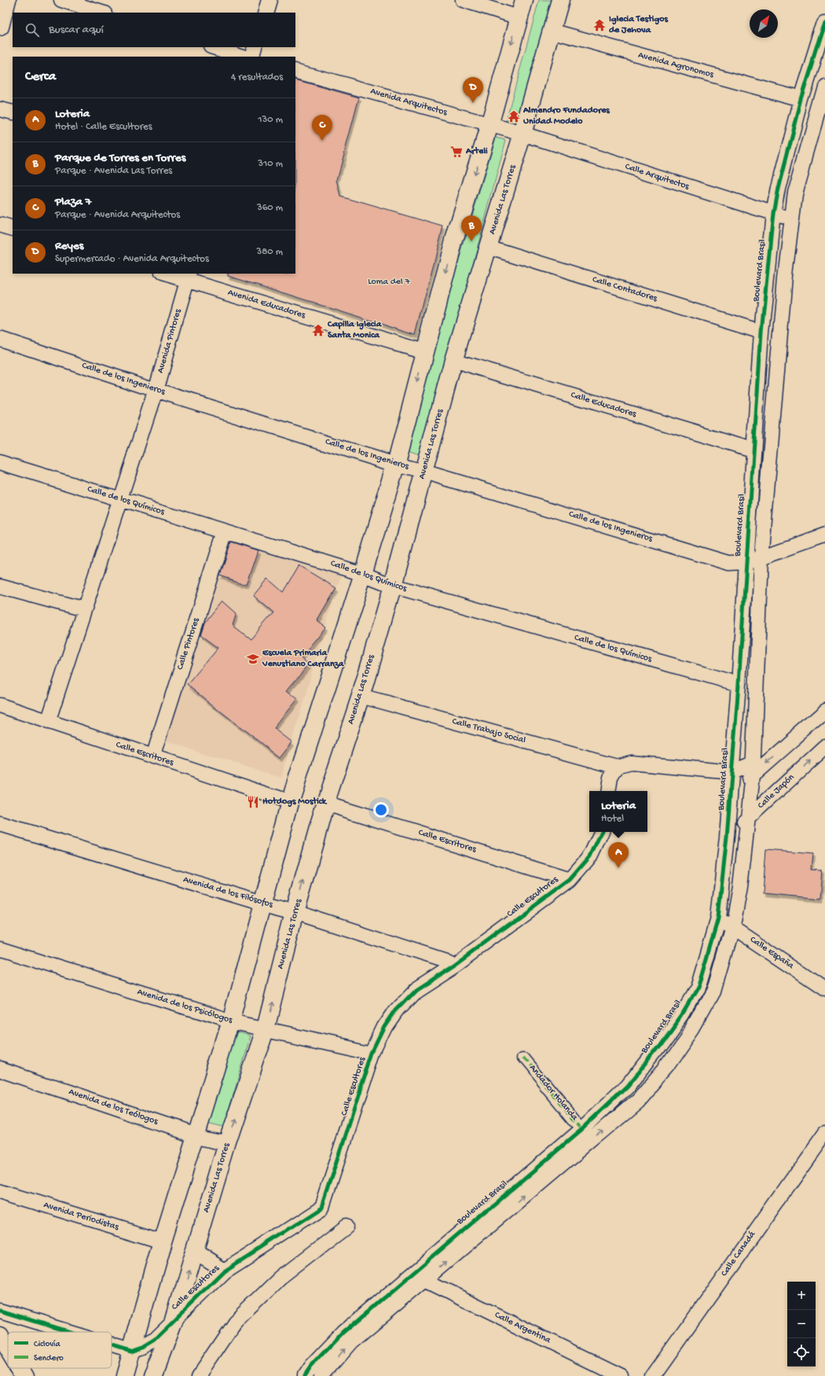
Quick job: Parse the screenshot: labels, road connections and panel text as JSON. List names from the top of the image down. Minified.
{"streets":{"main road":["Avenida Las Torres"],"street":["Avenida Agronomos","Avenida Arquitectos","Calle Arquitectos","Boulevard Brasil","Calle Contadores","Avenida Educadores","Avenida Pintores","Calle de los Ingenieros","Calle Educadores","Calle de los Químicos","Calle Pintores","Calle Trabajo Social","Calle Escritores","Calle Japón","Avenida de los Filósofos","Calle Escultores","Calle España","Avenida de los Psicólogos","Andador Holanda","Avenida de los Teólogos","Avenida Periodistas","Calle Canadá","Calle Argentina"]},"crossings":[["Avenida Agronomos","Avenida Las Torres"],["Avenida Agronomos","Boulevard Brasil"],["Avenida Arquitectos","Calle Arquitectos"],["Avenida Arquitectos","Avenida Las Torres"],["Calle Arquitectos","Avenida Las Torres"],["Calle Arquitectos","Boulevard Brasil"],["Avenida Las Torres","Calle Contadores"],["Avenida Las Torres","Calle de los Ingenieros"],["Avenida Las Torres","Calle Educadores"],["Avenida Las Torres","Calle de los Químicos"],["Avenida Las Torres","Calle Trabajo Social"],["Avenida Las Torres","Calle Escritores"],["Avenida Las Torres","Avenida de los Filósofos"],["Avenida Las Torres","Calle Escultores"],["Avenida Las Torres","Avenida de los Psicólogos"],["Avenida Las Torres","Avenida de los Teólogos"],["Boulevard Brasil","Calle Contadores"],["Boulevard Brasil","Calle de los Ingenieros"],["Boulevard Brasil","Calle Educadores"],["Boulevard Brasil","Calle de los Químicos"],["Boulevard Brasil","Calle Japón"],["Boulevard Brasil","Calle España"],["Boulevard Brasil","Andador Holanda"],["Avenida Educadores","Avenida Pintores"],["Avenida Pintores","Calle de los Ingenieros"],["Avenida Pintores","Calle de los Químicos"],["Calle de los Químicos","Calle Pintores"],["Calle Pintores","Calle Escritores"],["Calle Escritores","Calle Escultores"],["Avenida de los Filósofos","Calle Escultores"],["Calle Escultores","Avenida de los Psicólogos"]],"parks":["Loma del 7"],"places":{"temple":["Iglecia Testigos de Jehova","Almendro Fundadores Unidad Modelo","Capilla Iglecia Santa Monica"],"supermarket":["Arteli"],"school or university":["Escuela Primaria Venustiano Carranza"],"restaurant":["Hotdogs Mostick"]},"legend":["Ciclovía","Sendero"],"north":"top right","page":{"search":"Buscar aquí","heading":["Cerca","4 resultados"],"pins":["D","C","B","A"],"list":[{"mark":"A","name":"Loteria","note":"Hotel · Calle Escultores","value":"130 m"},{"mark":"B","name":"Parque de Torres en Torres","note":"Parque · Avenida Las Torres","value":"310 m"},{"mark":"C","name":"Plaza 7","note":"Parque · Avenida Arquitectos","value":"360 m"},{"mark":"D","name":"Reyes","note":"Supermercado · Avenida Arquitectos","value":"380 m"}],"popup":["Loteria","Hotel"],"map_buttons":["+","−"]}}
